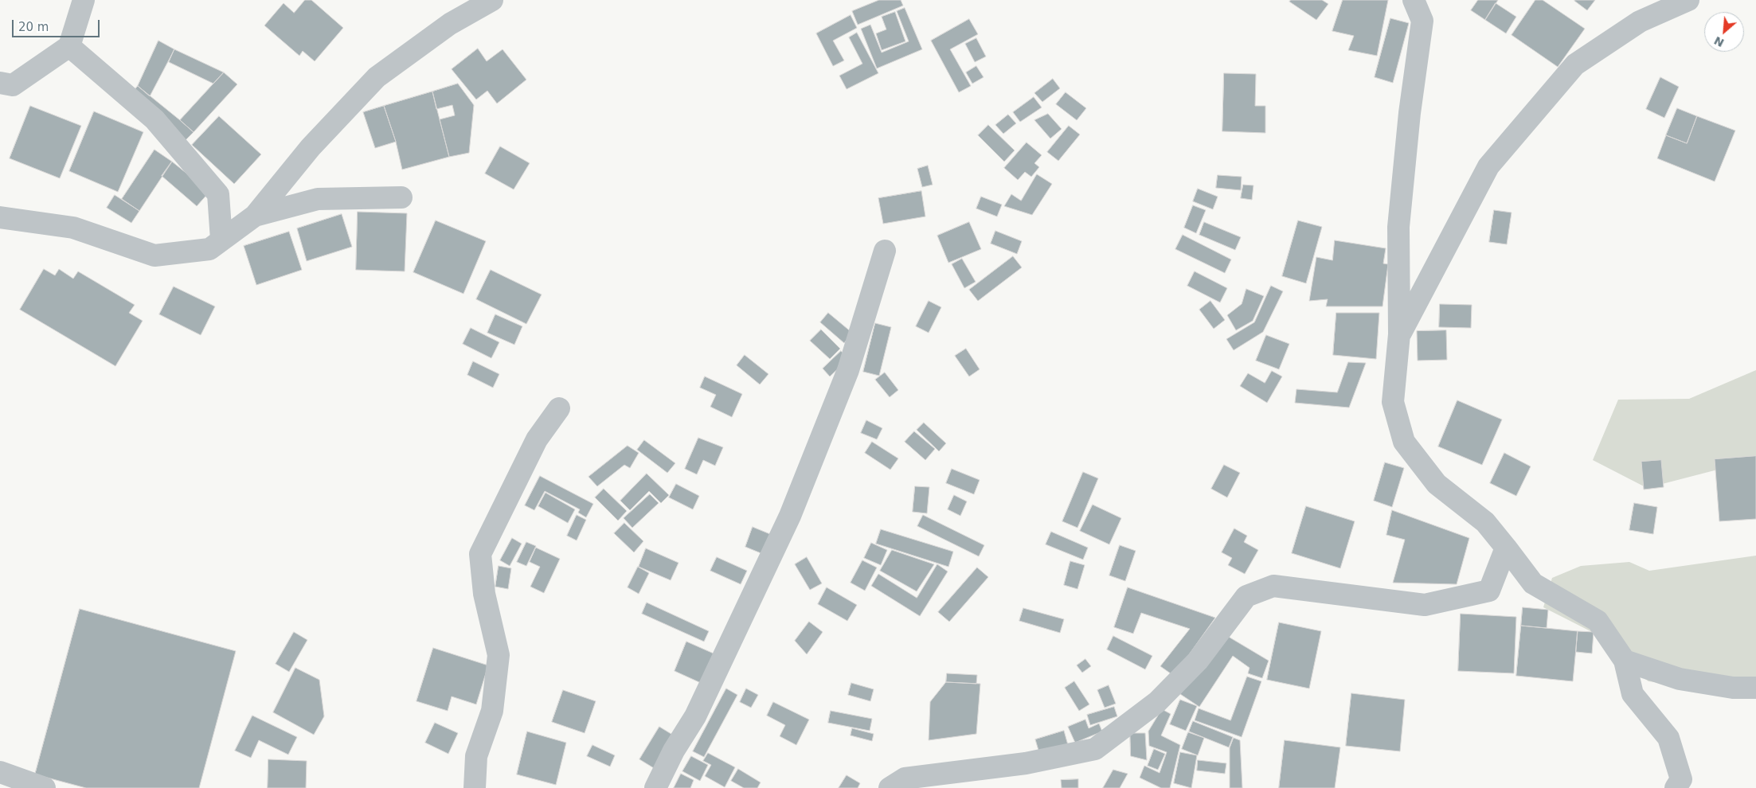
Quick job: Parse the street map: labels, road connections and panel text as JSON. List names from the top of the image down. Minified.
{"scale_bar":"20 m","north":"bottom left"}
